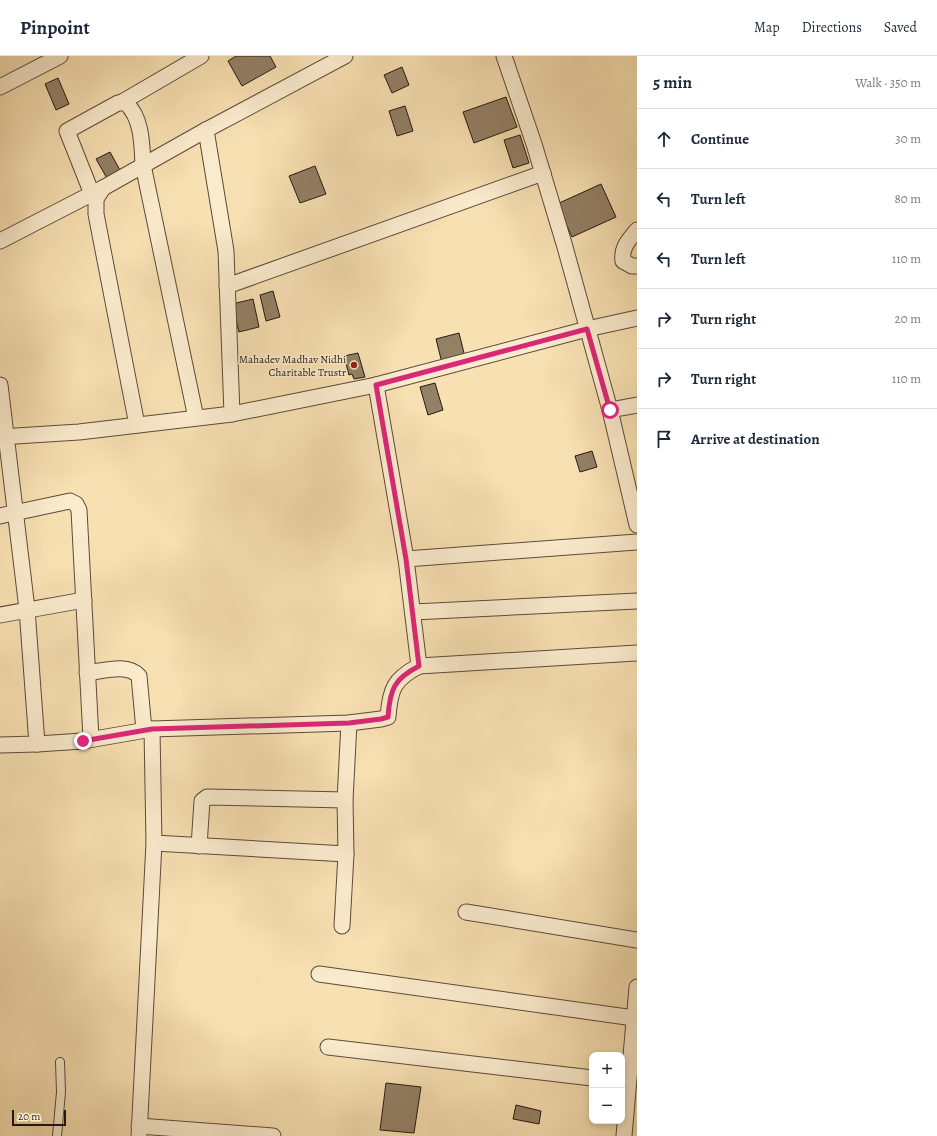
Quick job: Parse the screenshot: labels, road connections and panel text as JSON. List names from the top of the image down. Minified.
{"places":["Mahadev Madhav Nidhi Charitable Trustr"],"scale_bar":"20 m","page":{"header":"Pinpoint","nav":["Map","Directions","Saved"],"heading":["5 min","Walk · 350 m"],"list":[["Continue","30 m"],["Turn left","80 m"],["Turn left","110 m"],["Turn right","20 m"],["Turn right","110 m"],"Arrive at destination"],"map_buttons":["+","−"],"scale":"20 m"}}
